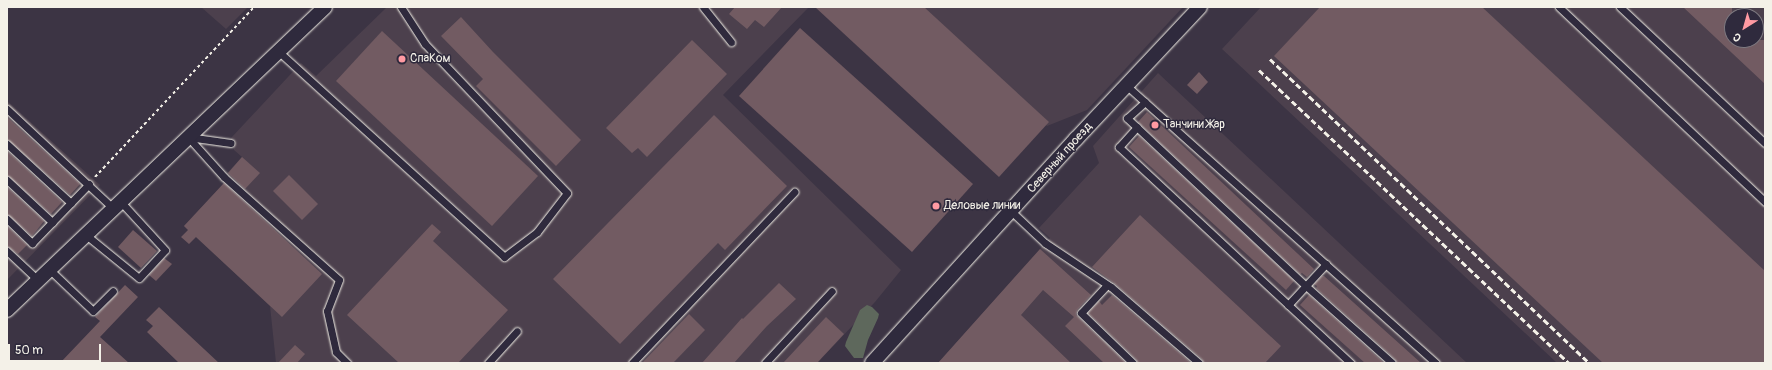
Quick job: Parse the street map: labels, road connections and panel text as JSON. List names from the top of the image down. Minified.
{"streets":{"street":["Северный проезд"]},"places":["СпаКом","Танчини Жар","Деловые линии"],"scale_bar":"50 m","north":"bottom left"}
